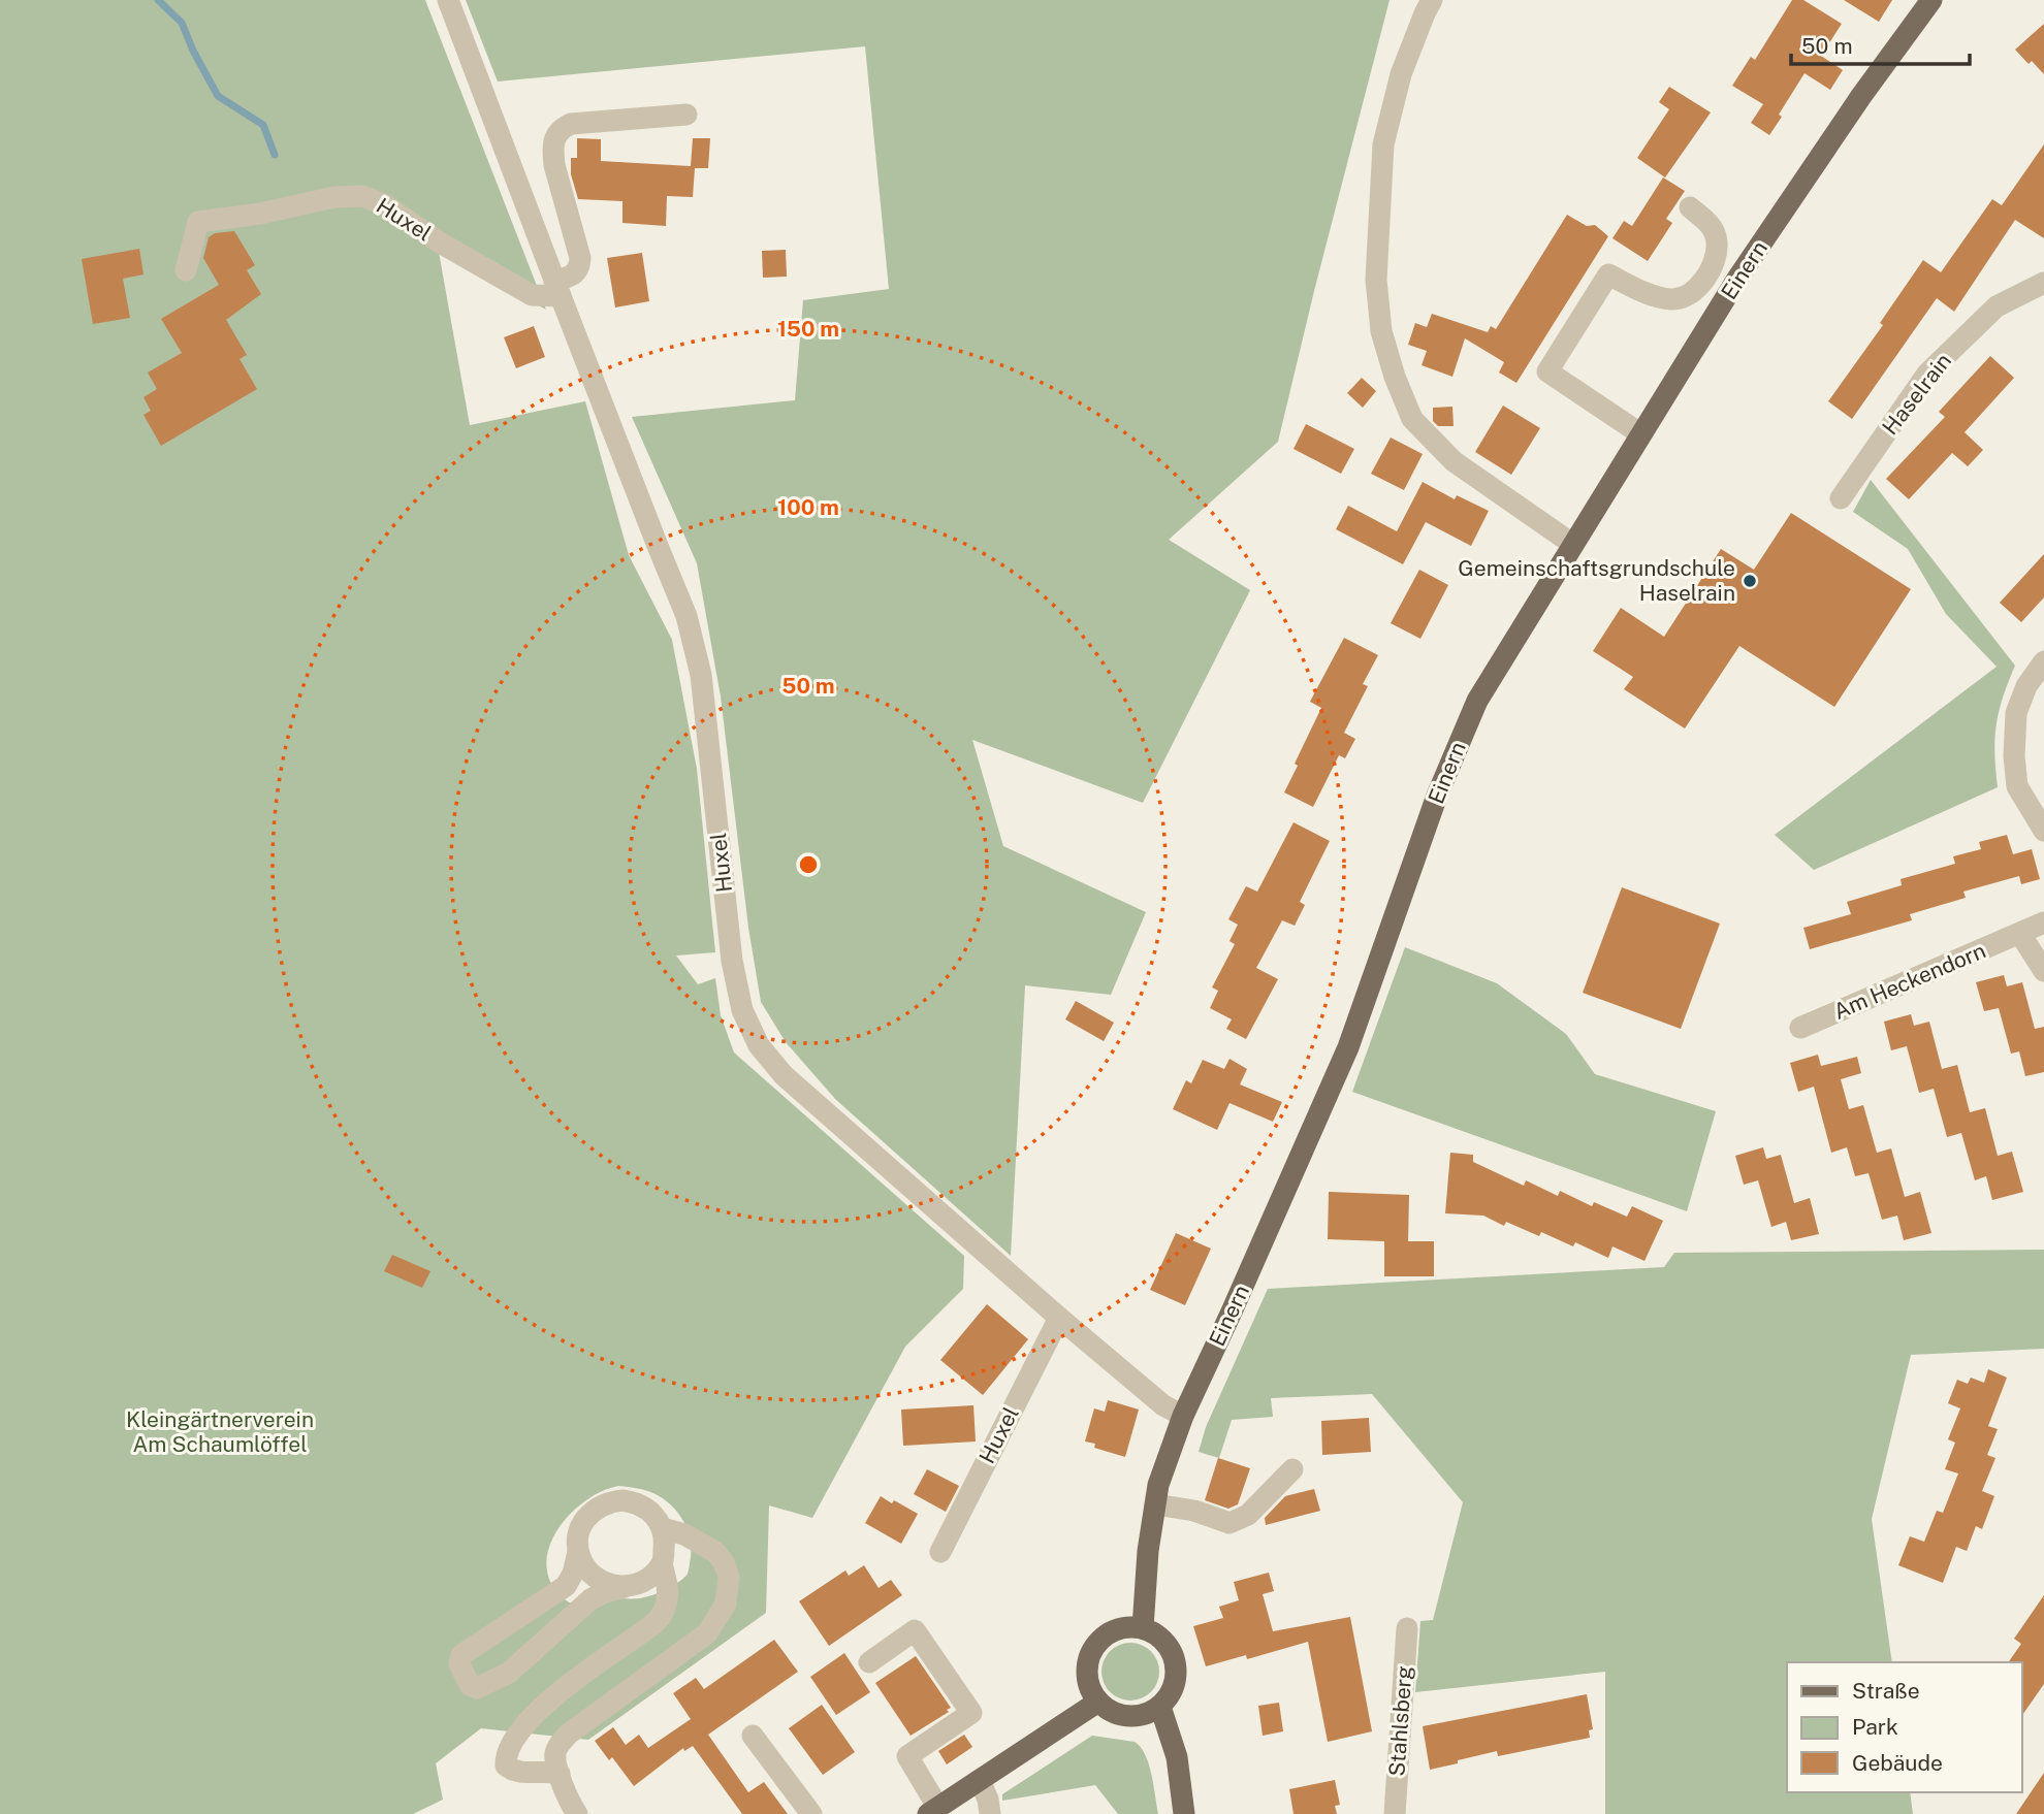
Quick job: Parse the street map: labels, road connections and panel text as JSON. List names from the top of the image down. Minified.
{"streets":{"main road":["Einern"],"street":["Huxel","Haselrain","Am Heckendorn","Stahlsberg"]},"crossings":[["Huxel","Einern"]],"parks":["Kleingärtnerverein Am Schaumlöffel"],"places":["Gemeinschaftsgrundschule Haselrain"],"legend":["Straße","Park","Gebäude"],"scale_bar":"50 m","rings":["150 m","100 m","50 m"]}
